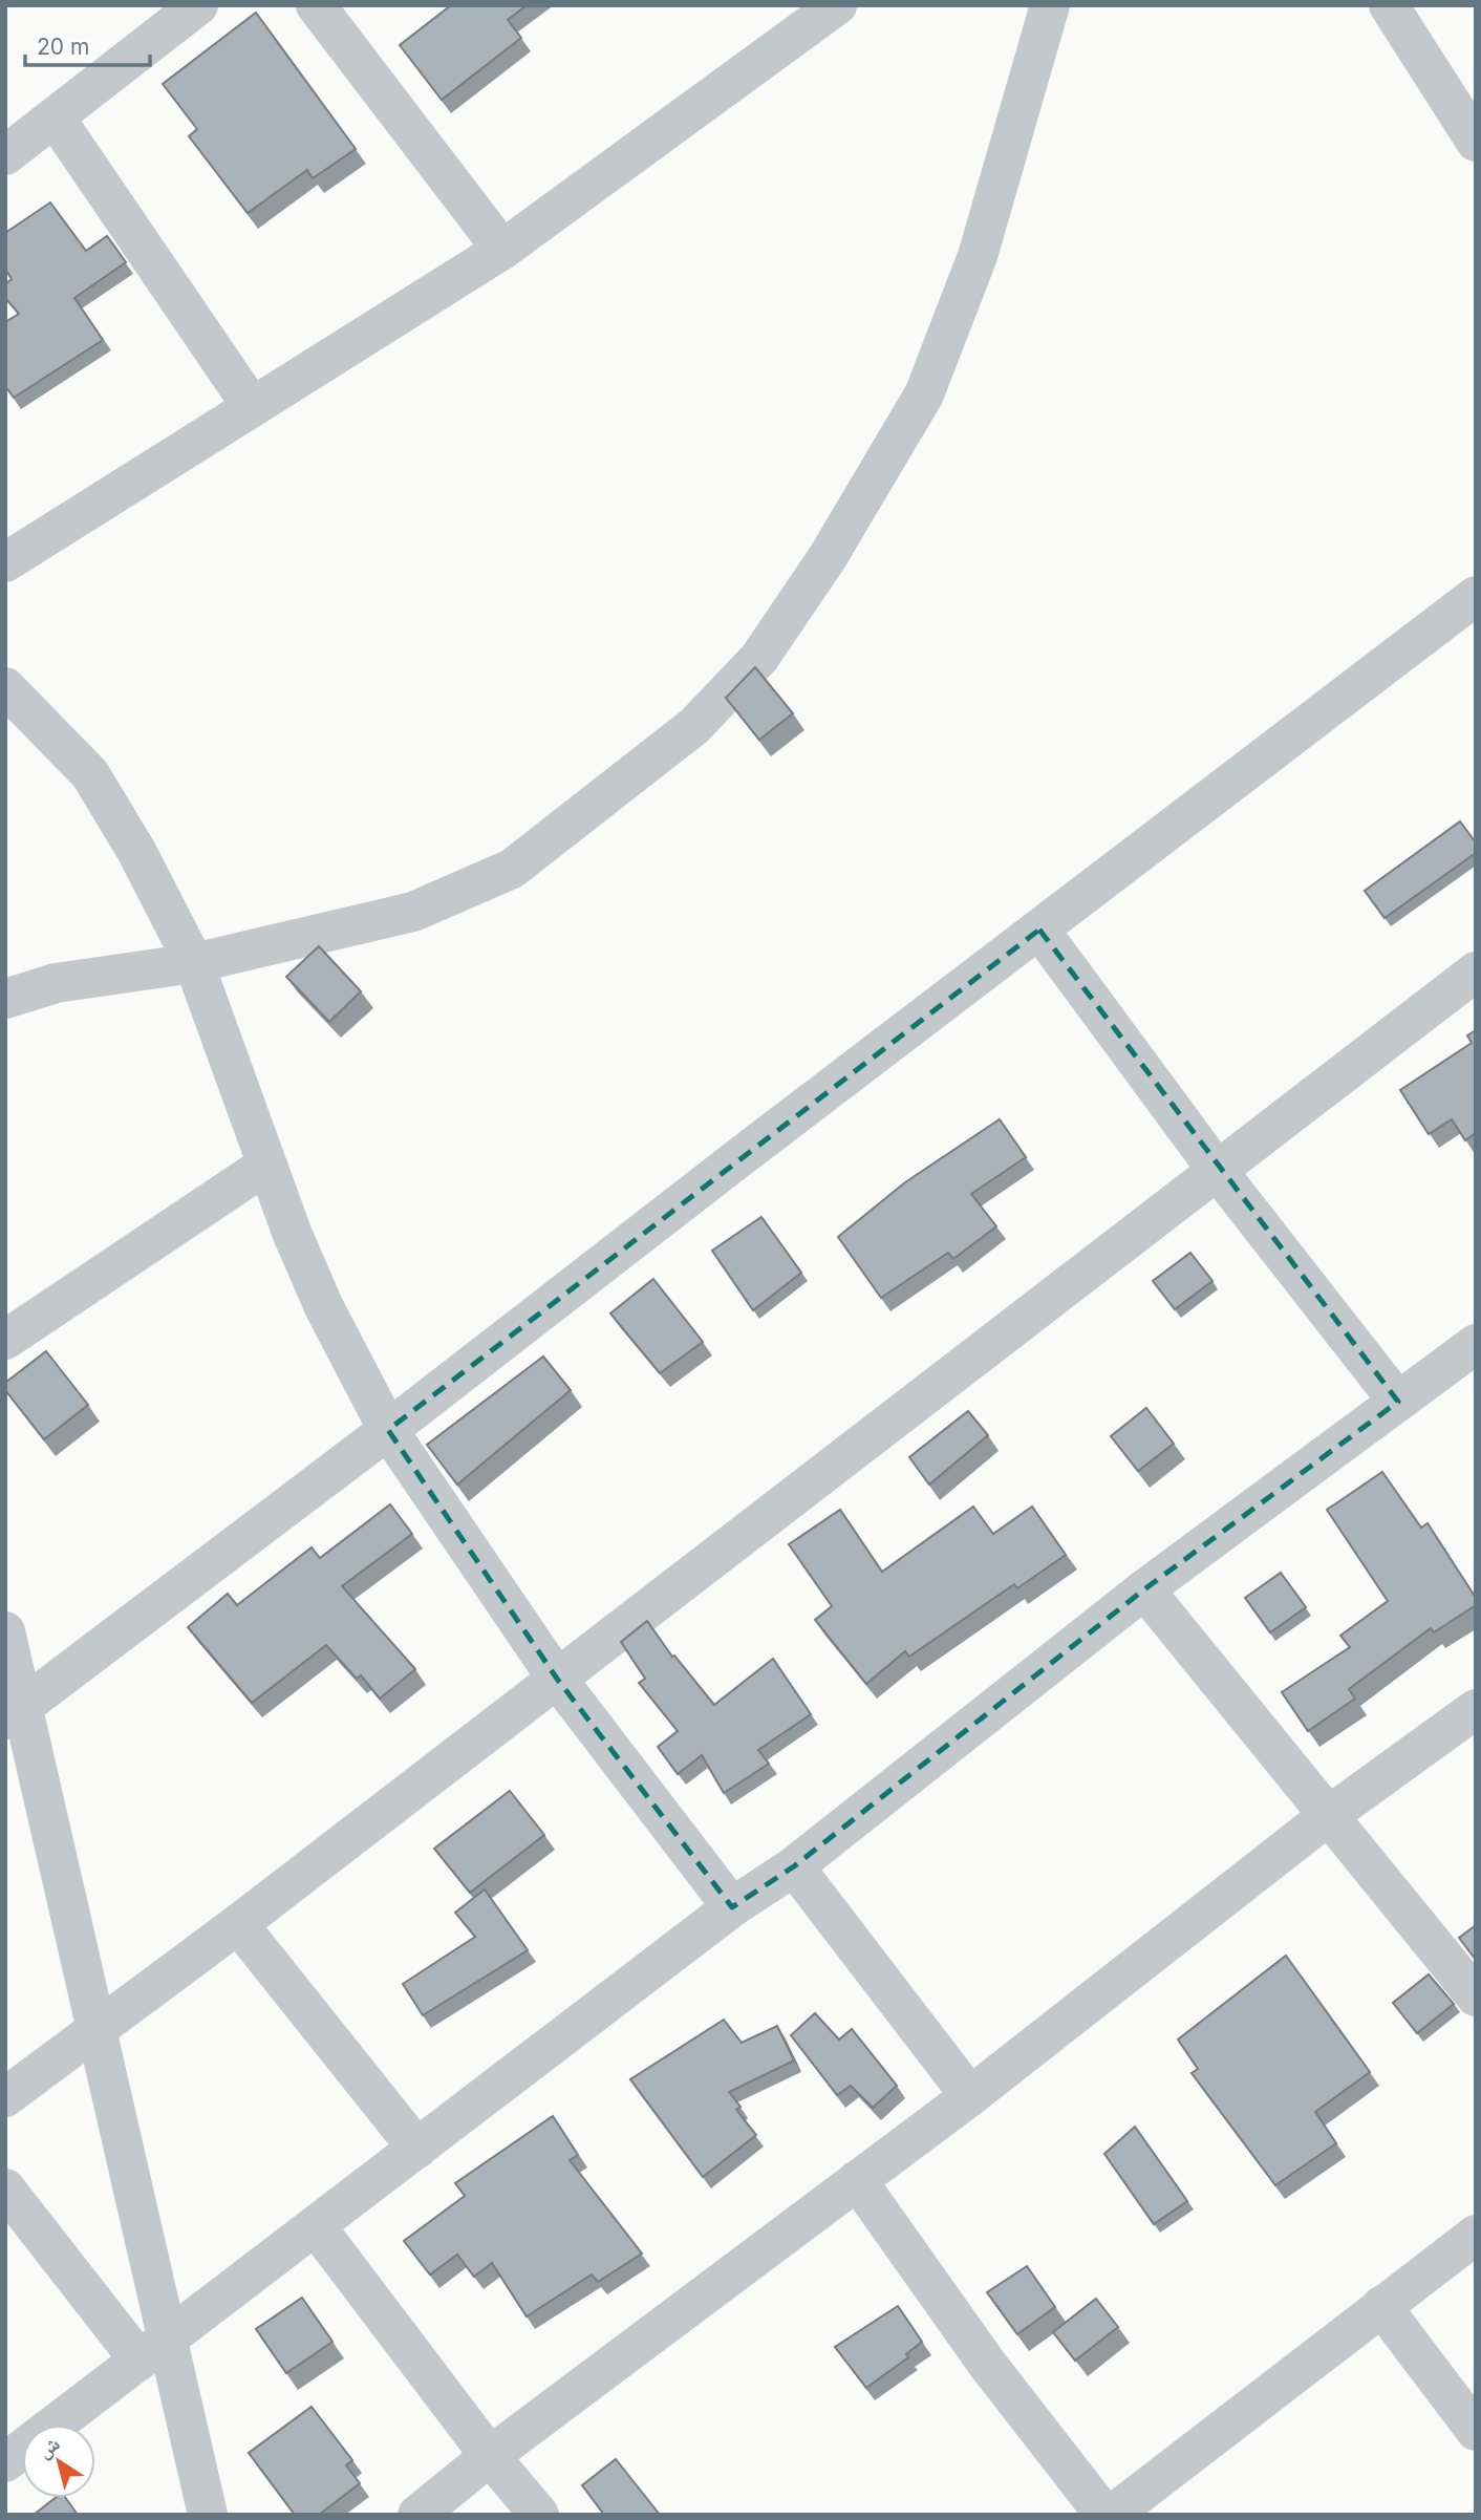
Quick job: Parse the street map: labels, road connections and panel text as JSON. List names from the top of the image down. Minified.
{"scale_bar":"20 m","north":"top left"}
